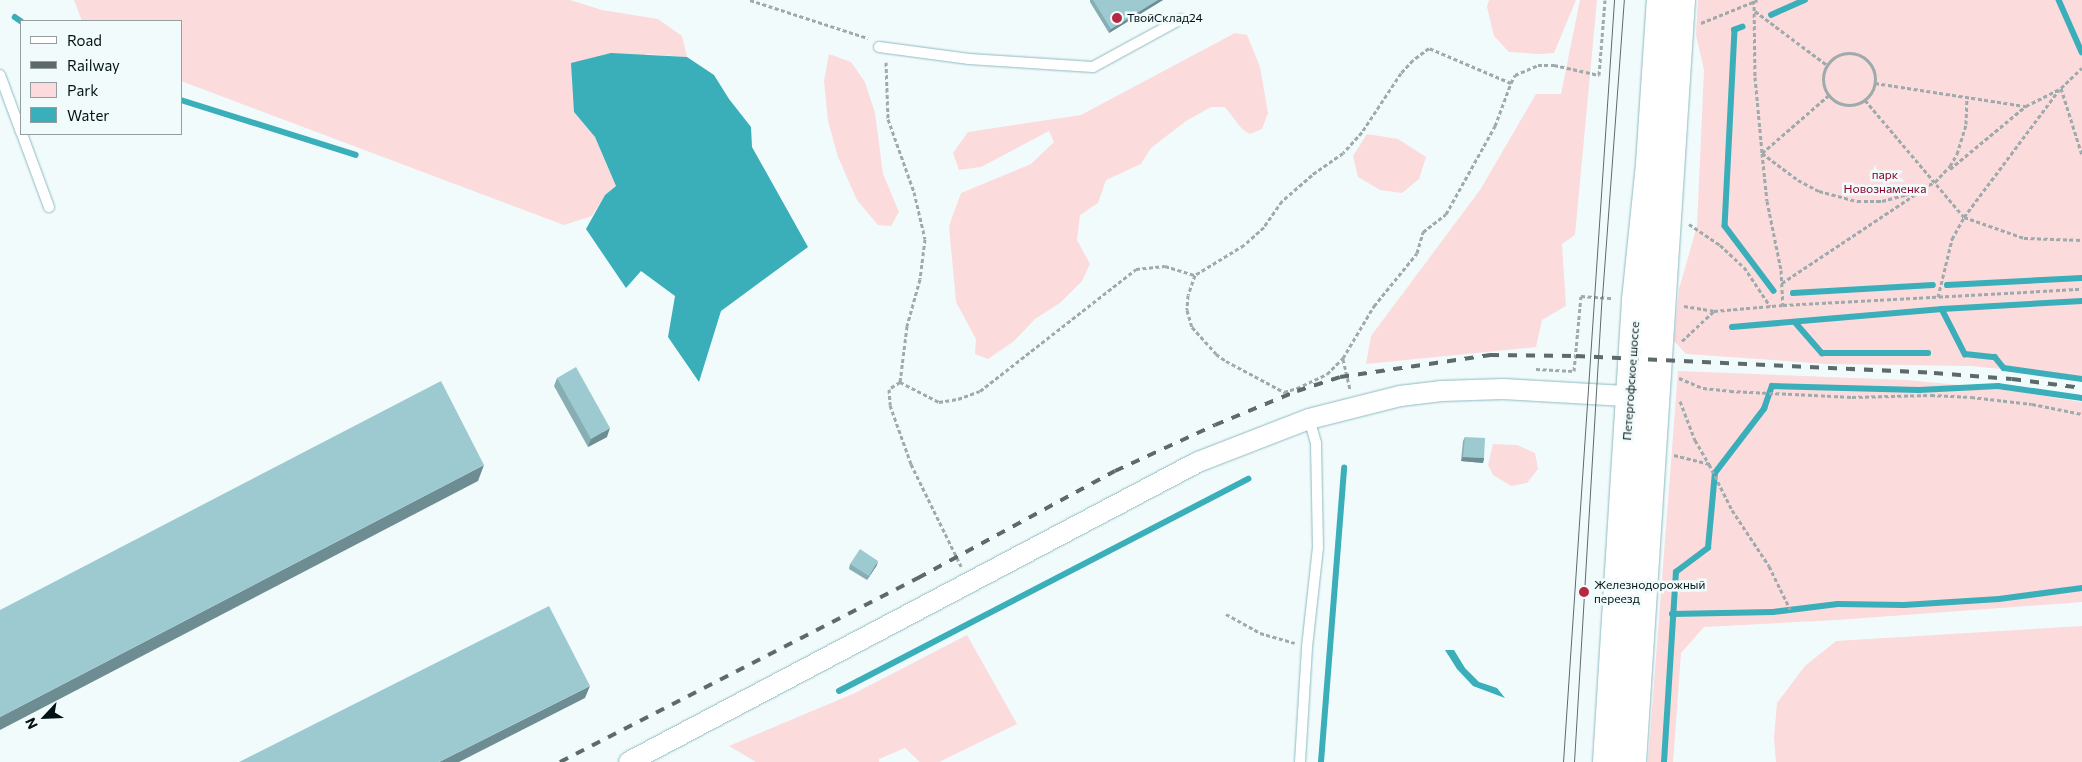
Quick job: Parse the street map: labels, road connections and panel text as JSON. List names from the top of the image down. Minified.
{"streets":{"main road":["Петергофское шоссе"]},"parks":["парк Новознаменка"],"places":["ТвойСклад24","Железнодорожный переезд"],"legend":["Road","Railway","Park","Water"],"north":"bottom left"}
